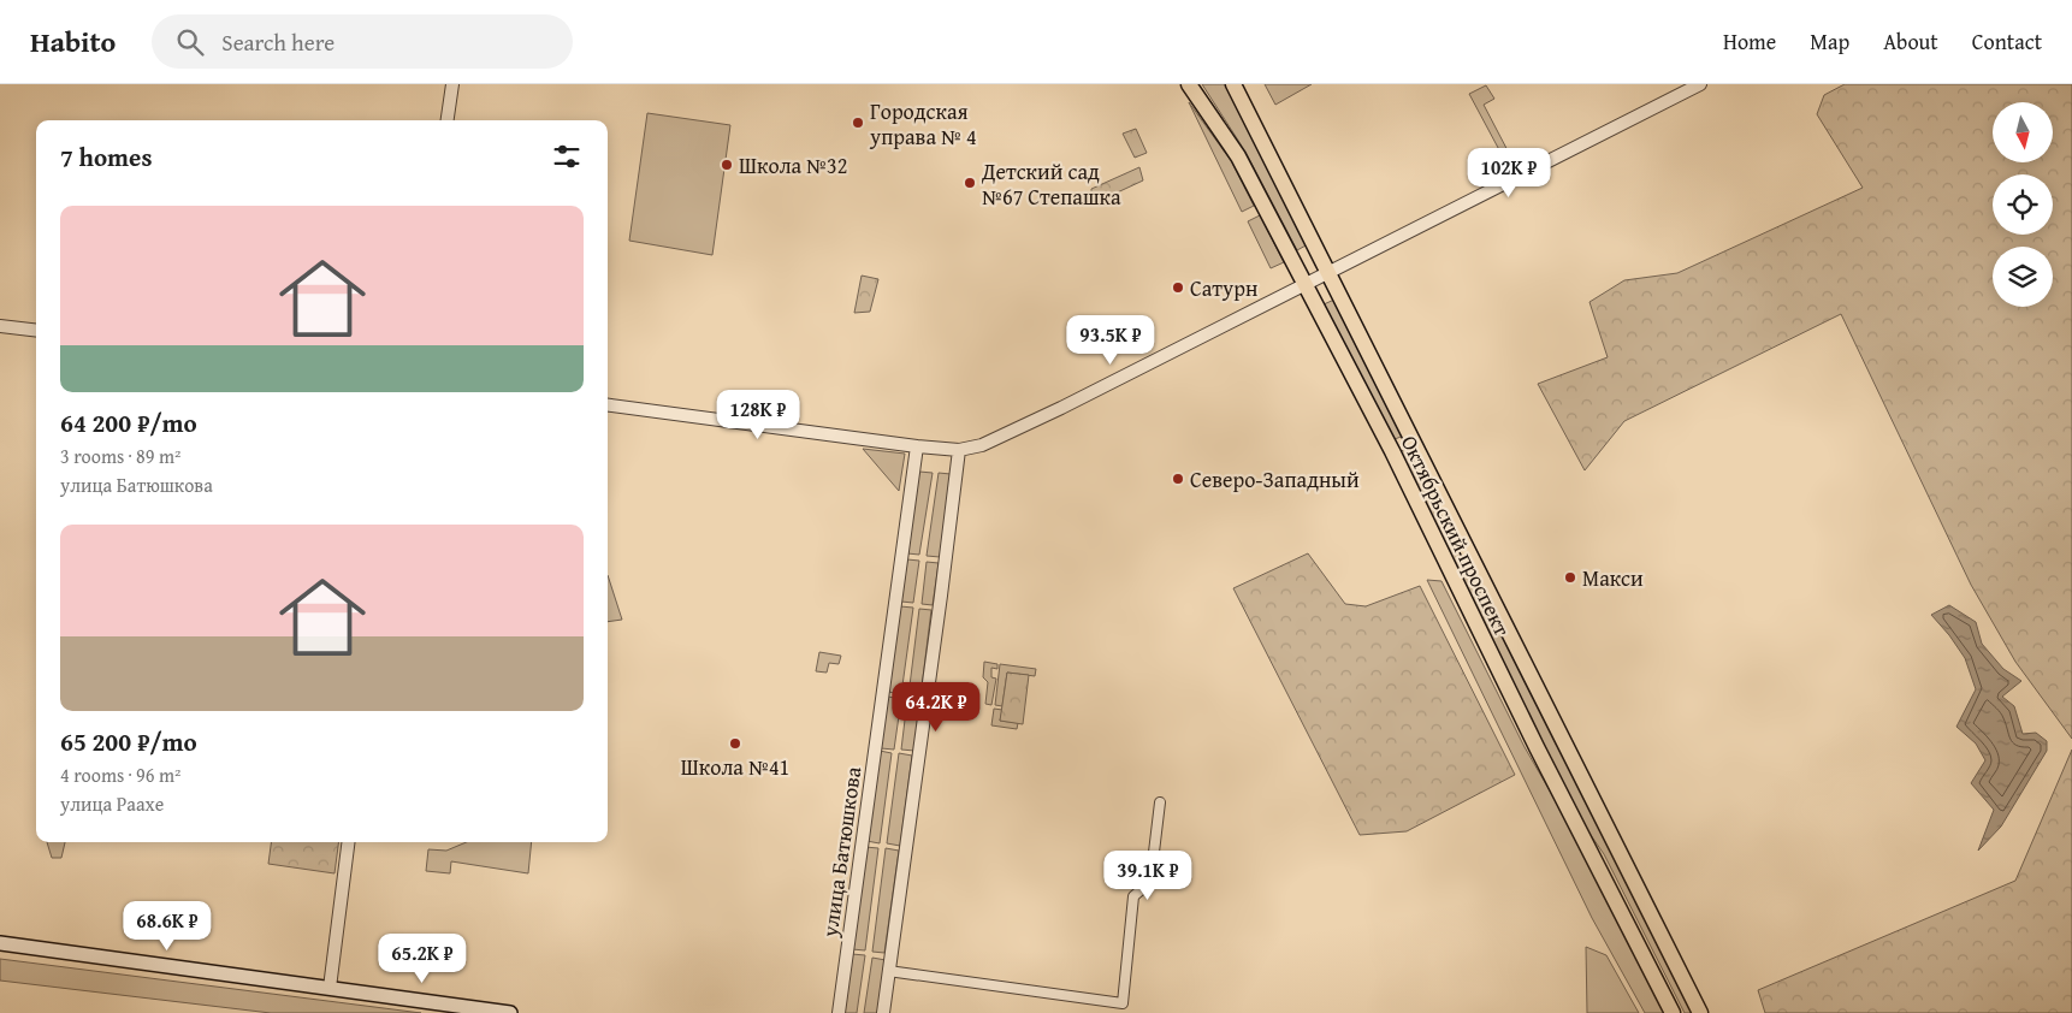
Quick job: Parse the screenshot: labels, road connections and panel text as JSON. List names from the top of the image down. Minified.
{"streets":{"main road":["Октябрьский проспект"],"street":["улица Батюшкова"]},"places":["Городская управа № 4","Школа №32","Детский сад №67 Степашка","Сатурн","Северо-Западный","Макси","Школа №41"],"north":"bottom","page":{"header":"Habito","search":"Search here","nav":["Home","Map","About","Contact"],"heading":"7 homes","price":["102K ₽","93.5K ₽","128K ₽","64.2K ₽","39.1K ₽","68.6K ₽","65.2K ₽"],"list":[{"name":"64 200 ₽/mo","note":"3 rooms · 89 m² · улица Батюшкова"},{"name":"65 200 ₽/mo","note":"4 rooms · 96 m² · улица Раахе"}]}}
